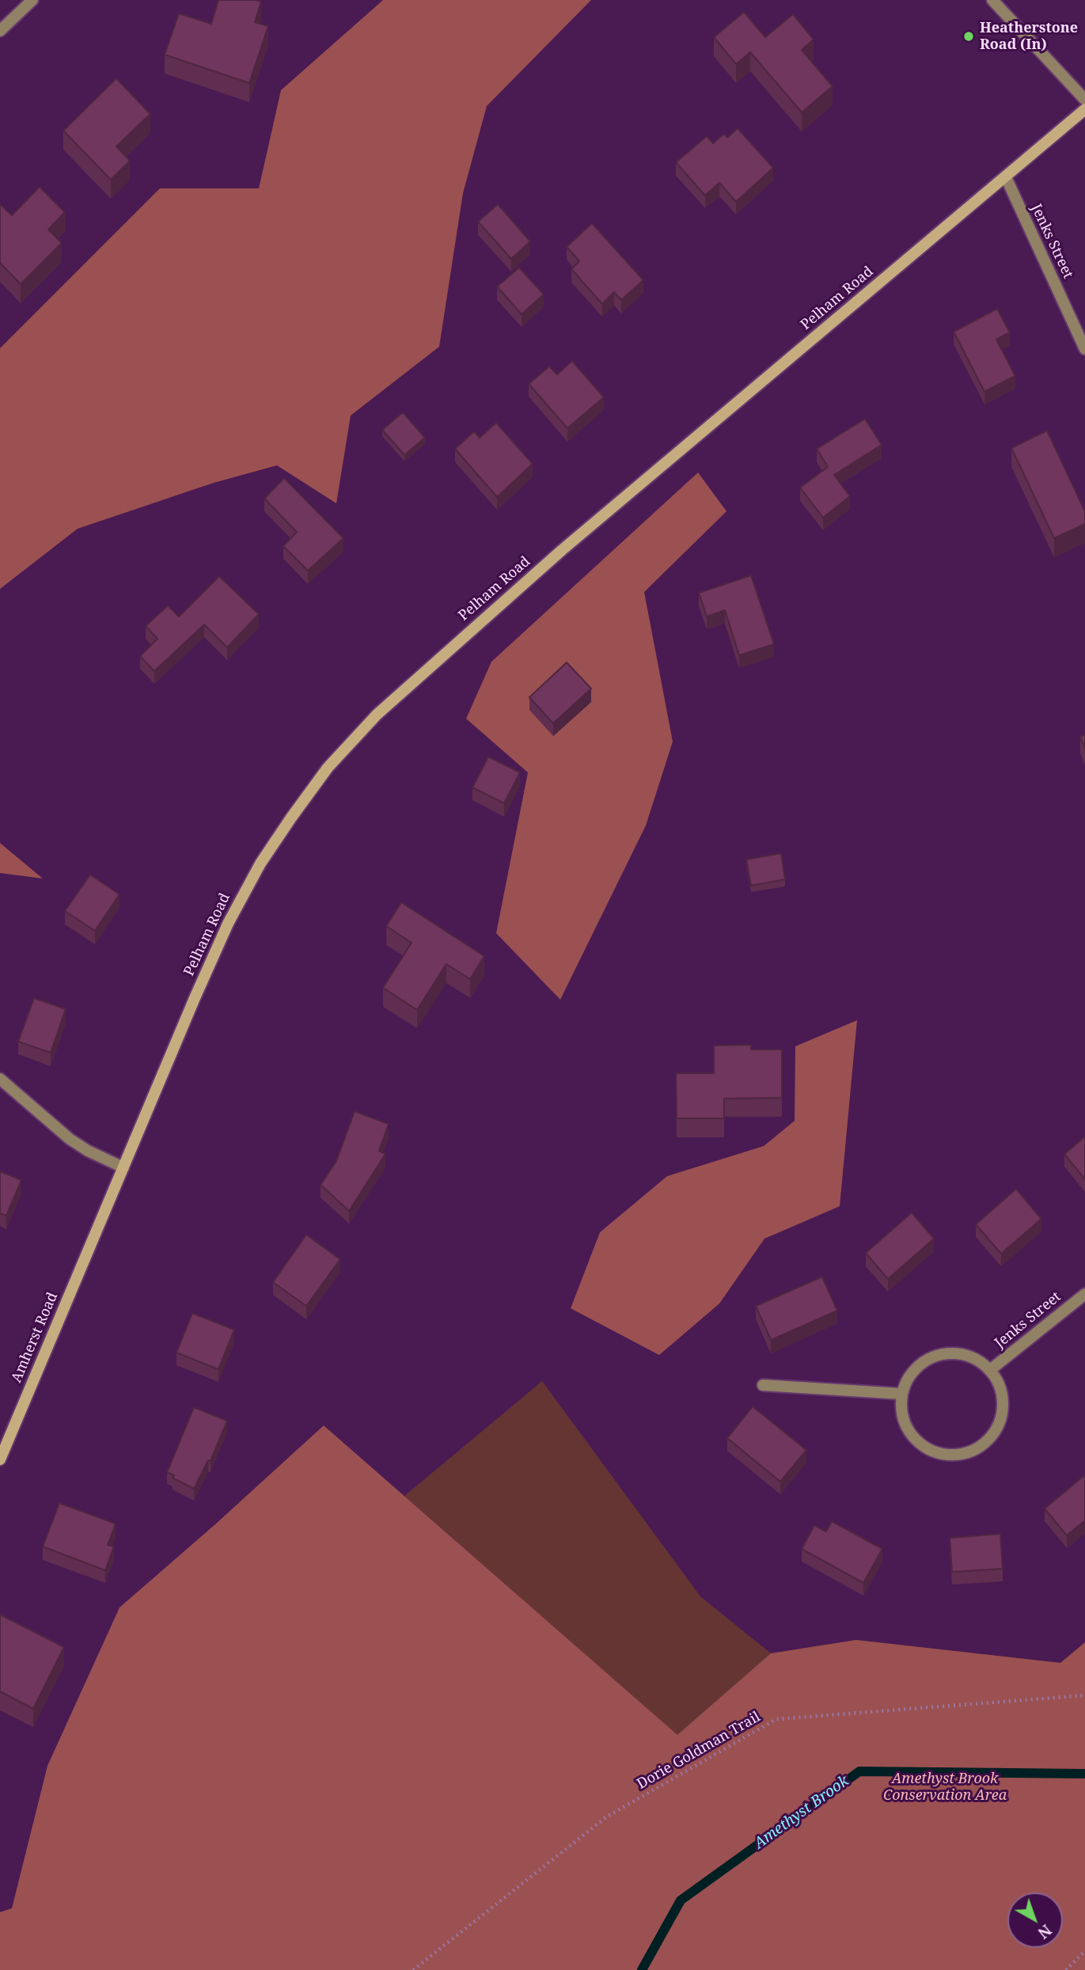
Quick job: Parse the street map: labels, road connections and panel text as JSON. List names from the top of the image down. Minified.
{"streets":{"main road":["Pelham Road","Amherst Road"],"street":["Jenks Street"],"path":["Dorie Goldman Trail"]},"crossings":[["Jenks Street","Pelham Road"],["Pelham Road","Amherst Road"]],"water":["Amethyst Brook"],"parks":["Amethyst Brook Conservation Area"],"places":["Heatherstone Road (In)"],"north":"bottom right"}
